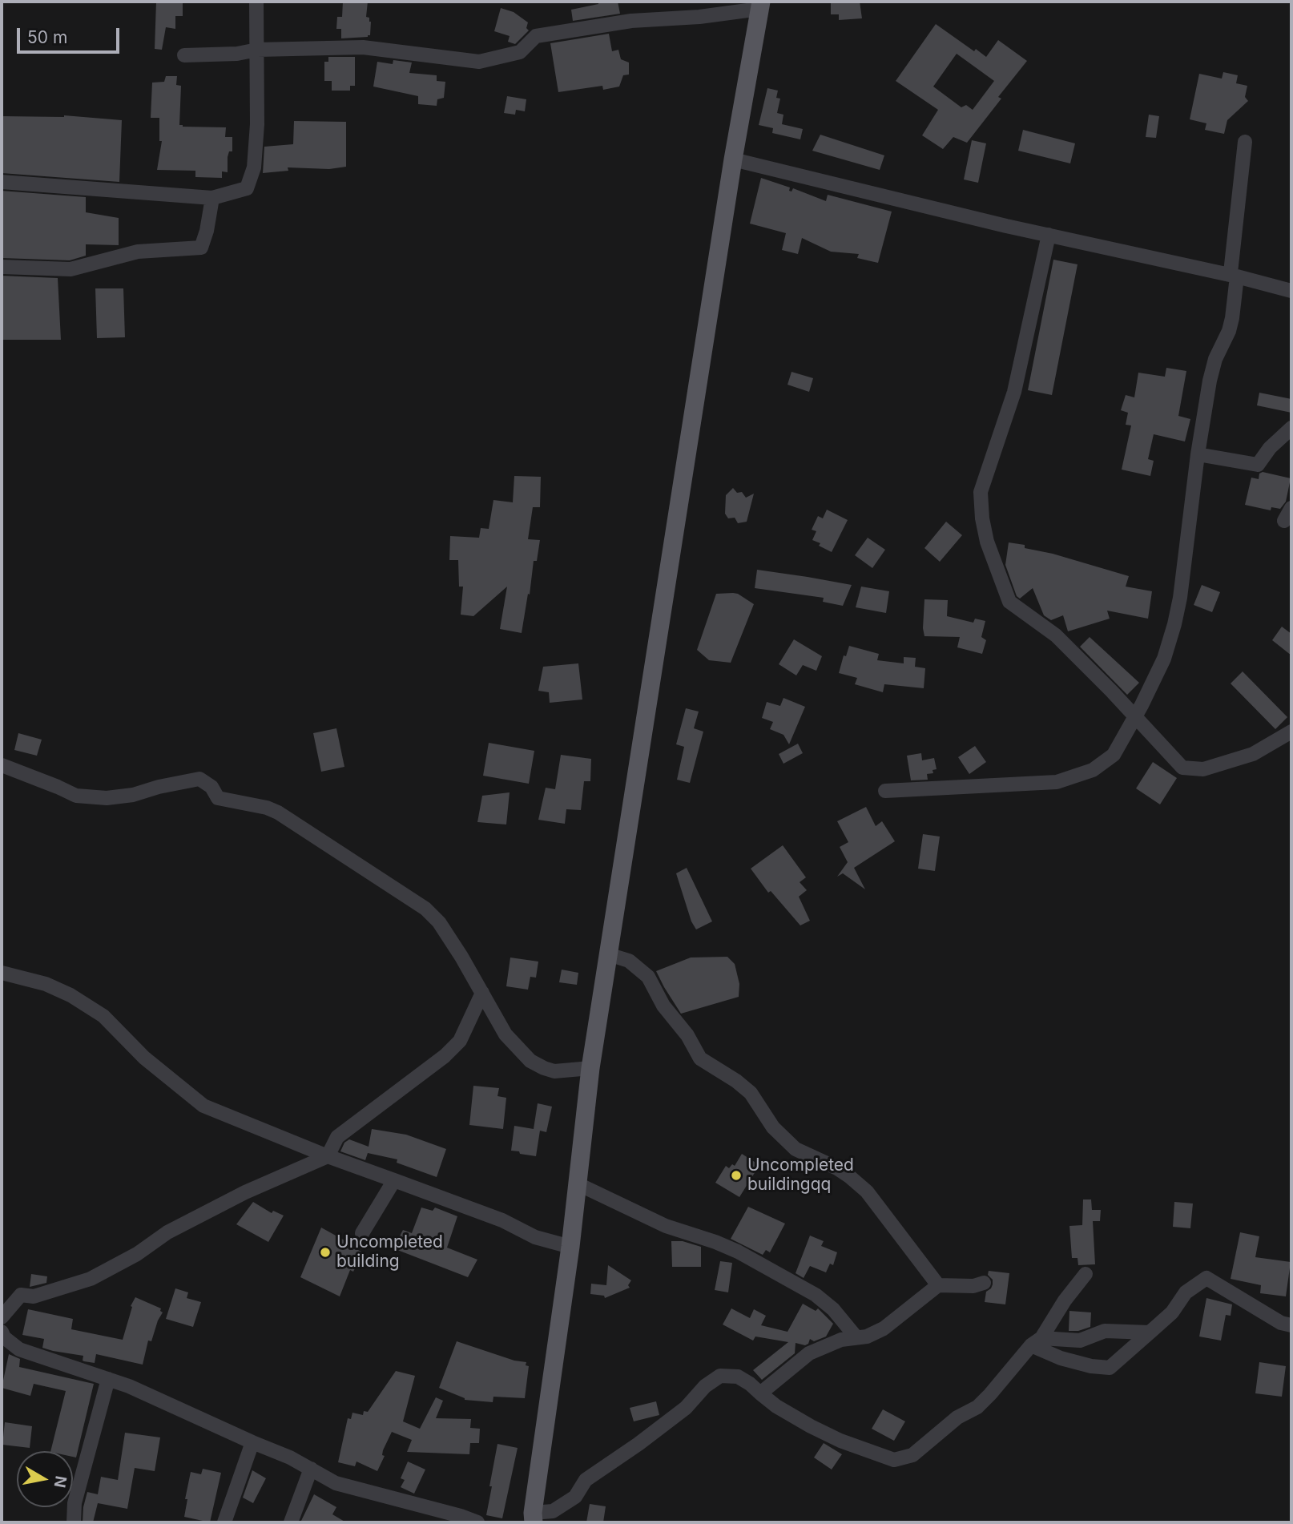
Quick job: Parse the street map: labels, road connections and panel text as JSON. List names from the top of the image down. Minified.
{"places":["Uncompleted buildingqq","Uncompleted building"],"scale_bar":"50 m","north":"right"}
